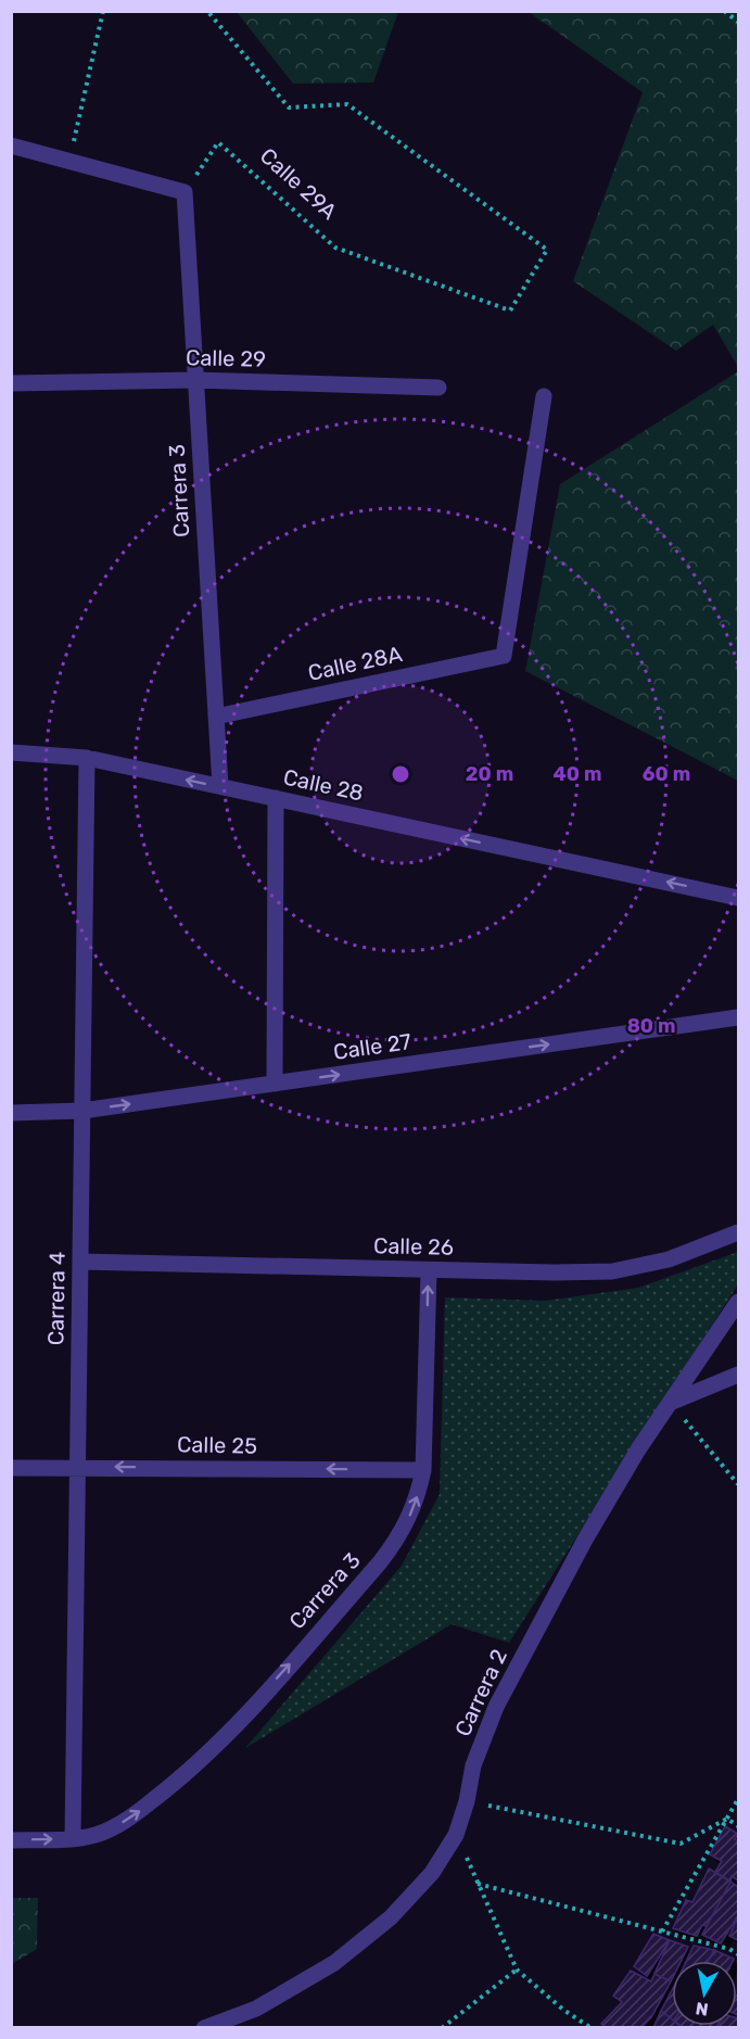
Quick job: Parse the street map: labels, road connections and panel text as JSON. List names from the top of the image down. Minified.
{"streets":{"street":["Calle 29","Carrera 3","Calle 28A","Calle 28","Calle 27","Calle 26","Carrera 4","Calle 25","Carrera 2"],"path":["Calle 29A"]},"crossings":[["Calle 29A","Carrera 3"],["Calle 29","Carrera 3"],["Carrera 3","Calle 28A"],["Carrera 3","Calle 28"],["Carrera 3","Calle 26"],["Carrera 3","Carrera 4"],["Carrera 3","Calle 25"],["Calle 28","Carrera 4"],["Calle 27","Carrera 4"],["Calle 26","Carrera 4"],["Carrera 4","Calle 25"]],"one_way":["Carrera 3","Calle 28","Calle 27","Calle 25"],"north":"bottom","rings":["20 m","40 m","60 m","80 m"]}
